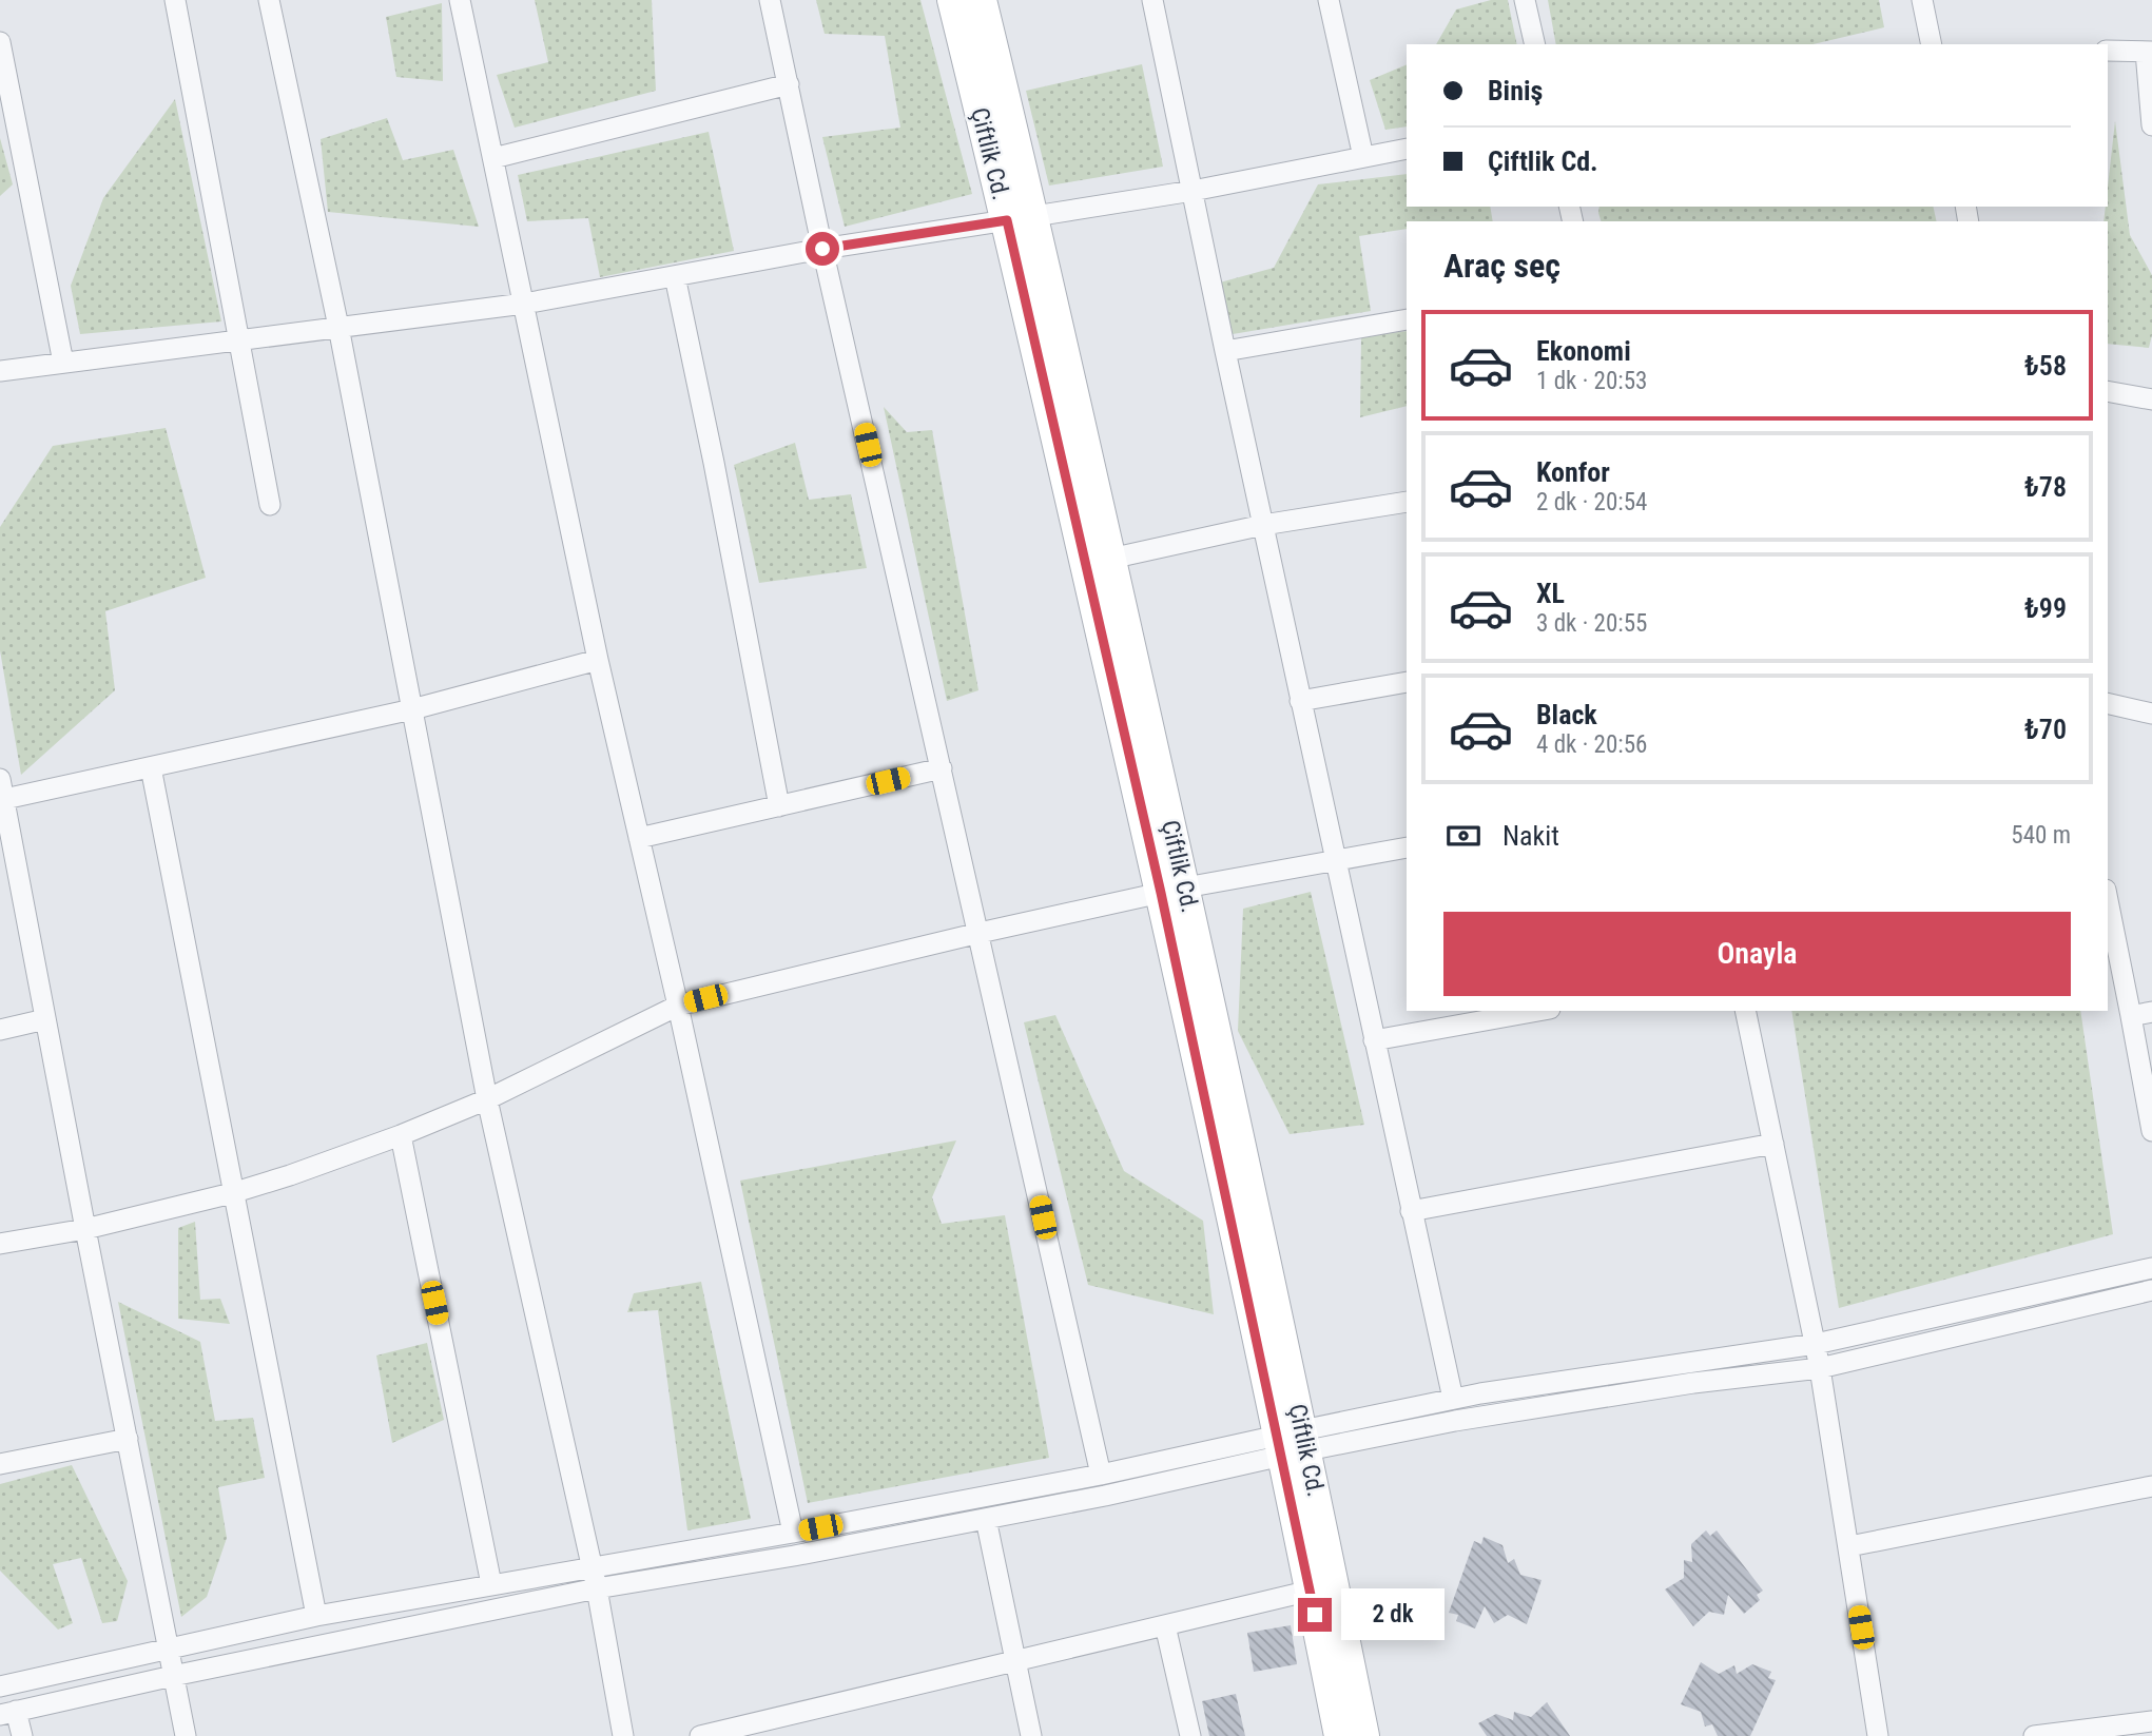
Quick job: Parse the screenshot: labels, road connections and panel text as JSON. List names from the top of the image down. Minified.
{"streets":{"street":["Çiftlik Cd."]},"page":{"banner":["Biniş","Çiftlik Cd."],"heading":"Araç seç","list":[{"name":"Ekonomi","note":"1 dk · 20:53","value":"₺58"},{"name":"Konfor","note":"2 dk · 20:54","value":"₺78"},{"name":"XL","note":"3 dk · 20:55","value":"₺99"},{"name":"Black","note":"4 dk · 20:56","value":"₺70"}],"pay":["Nakit","540 m"],"buttons":"Onayla","bubble":"2 dk"}}
